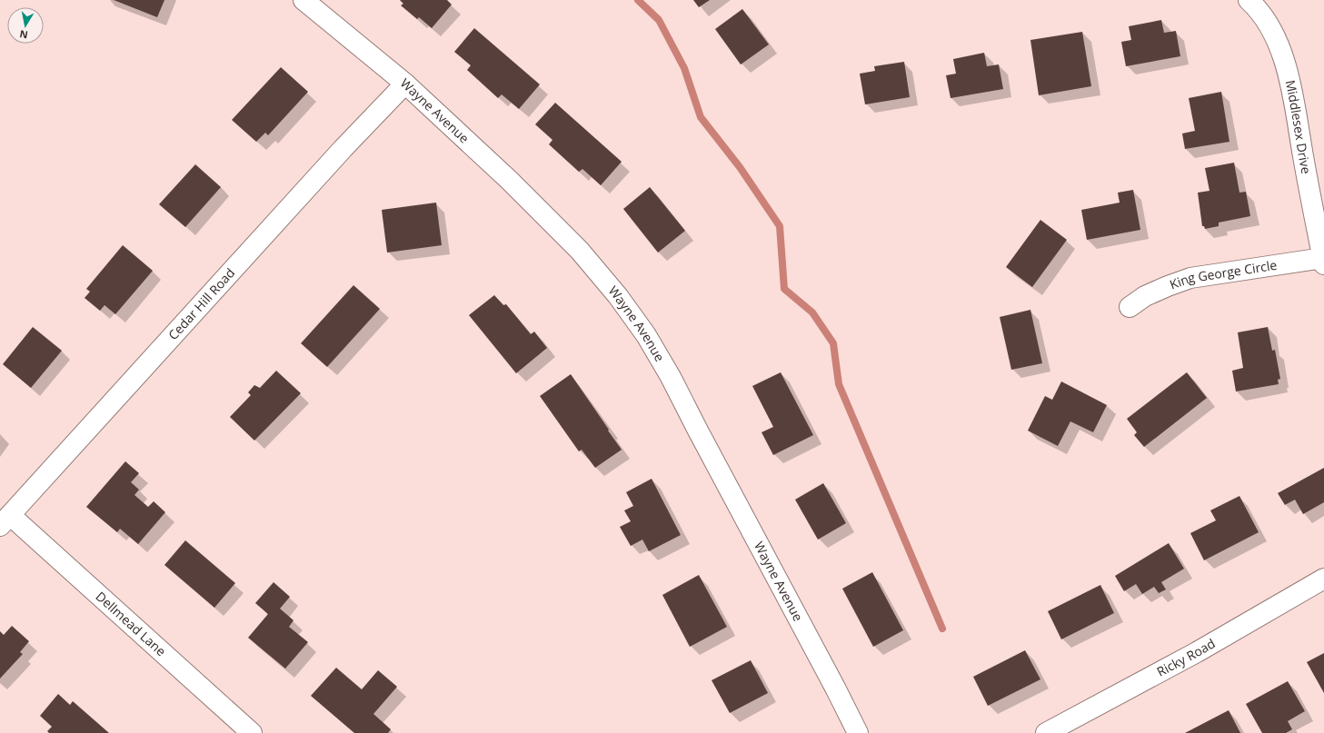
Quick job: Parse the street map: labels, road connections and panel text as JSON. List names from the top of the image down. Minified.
{"streets":{"street":["Wayne Avenue","Middlesex Drive","King George Circle","Cedar Hill Road","Dellmead Lane","Ricky Road"]},"crossings":[["Wayne Avenue","Cedar Hill Road"],["Middlesex Drive","King George Circle"],["Cedar Hill Road","Dellmead Lane"]],"north":"bottom"}
